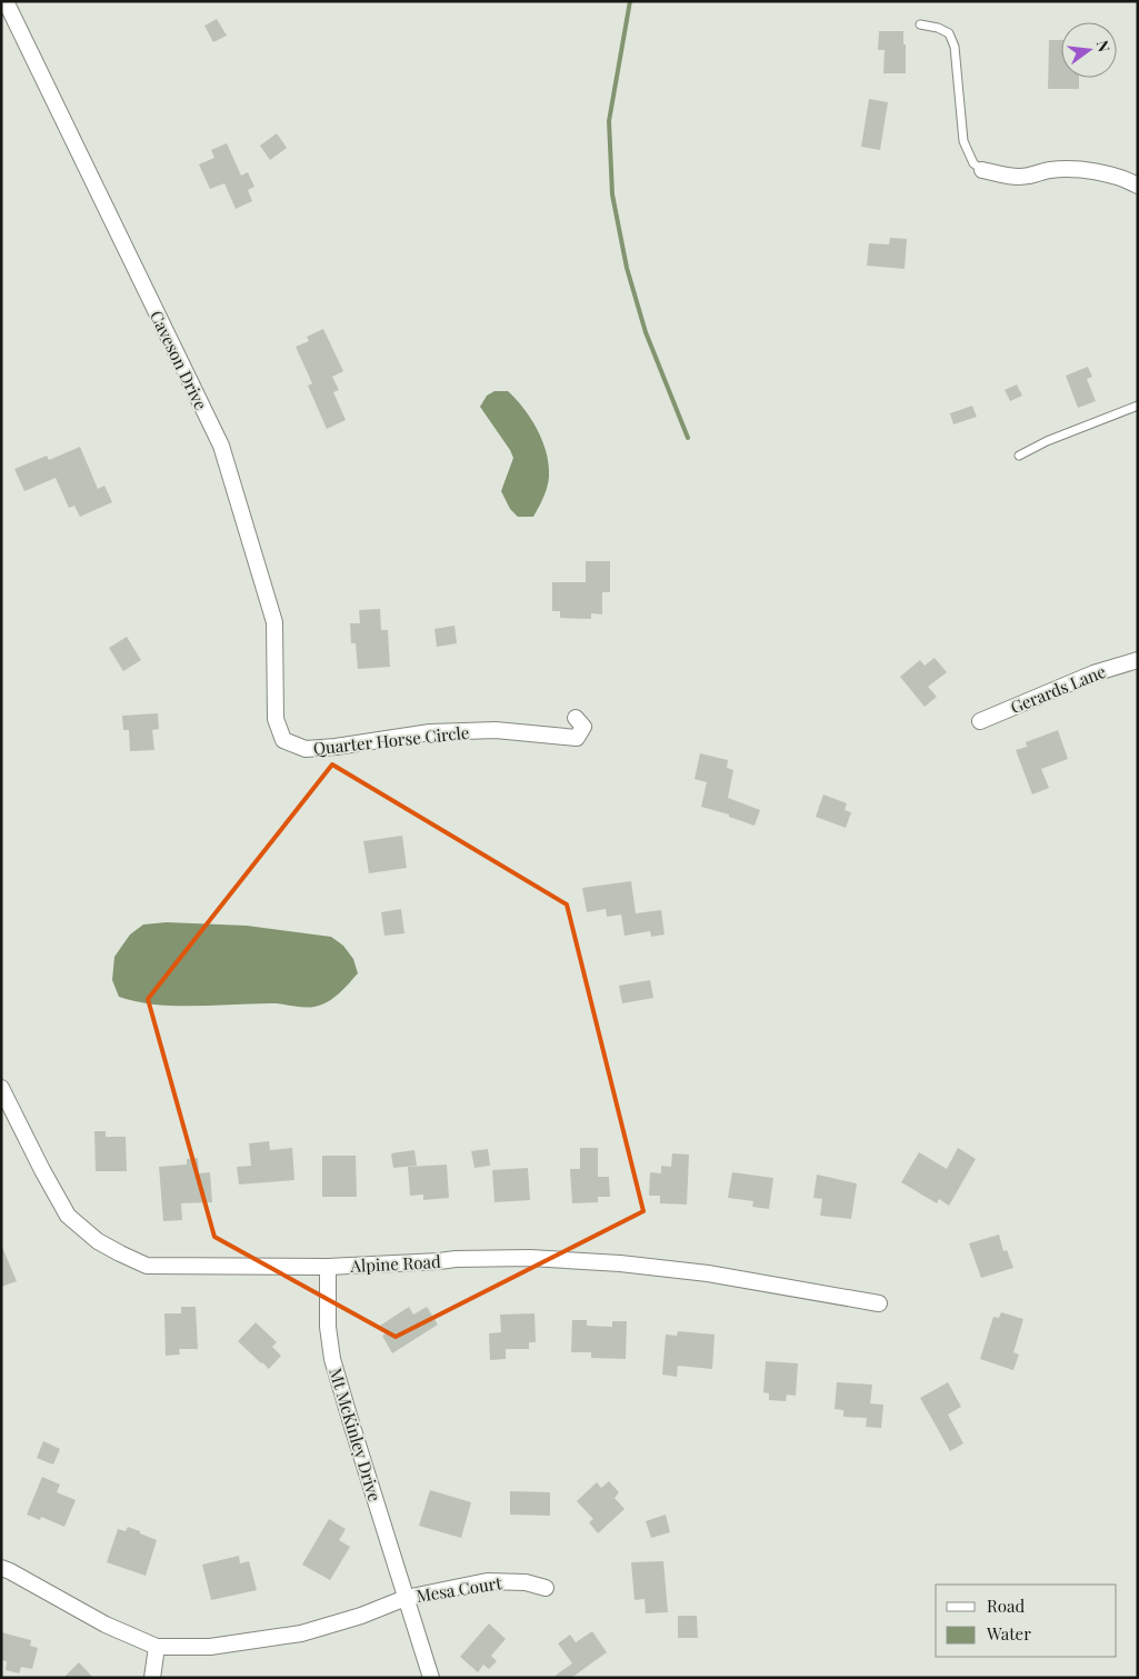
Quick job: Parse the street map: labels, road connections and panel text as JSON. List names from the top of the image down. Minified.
{"streets":{"street":["Caveson Drive","Gerards Lane","Quarter Horse Circle","Alpine Road","Mt McKinley Drive","Mesa Court"]},"crossings":[["Caveson Drive","Quarter Horse Circle"],["Alpine Road","Mt McKinley Drive"],["Mt McKinley Drive","Mesa Court"]],"legend":["Road","Water"],"north":"right"}
